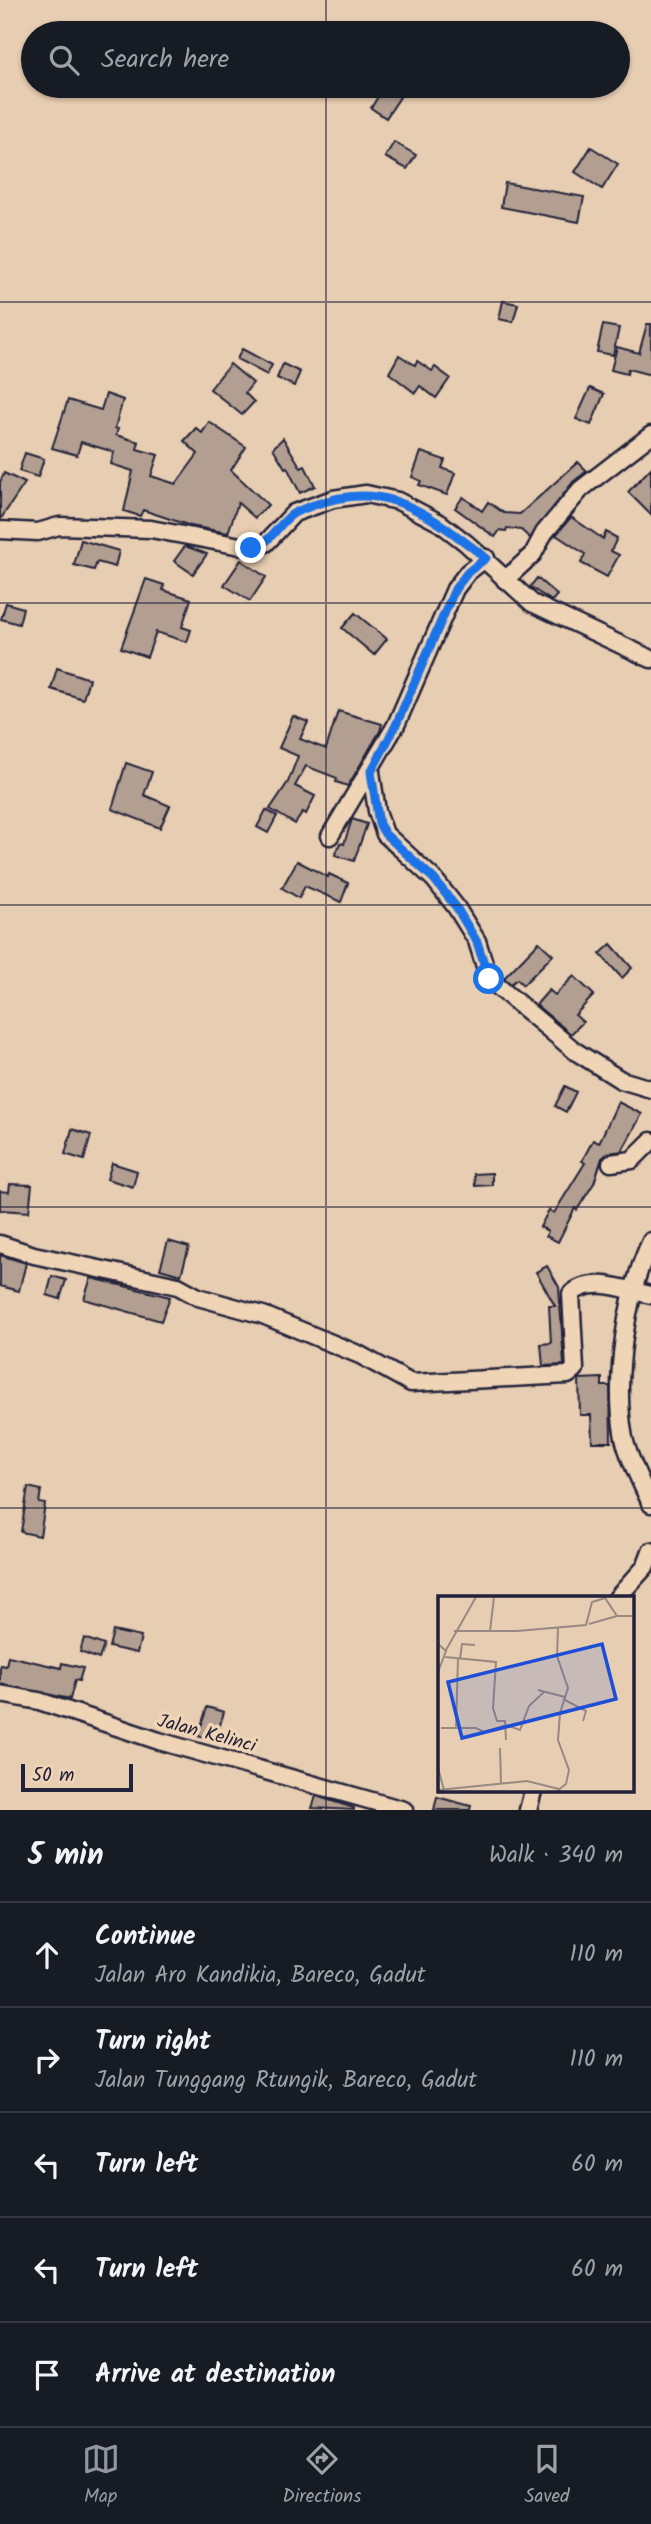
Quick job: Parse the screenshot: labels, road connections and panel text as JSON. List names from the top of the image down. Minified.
{"streets":{"street":["Jalan Kelinci"]},"scale_bar":"50 m","page":{"search":"Search here","scale":"50 m","heading":["5 min","Walk · 340 m"],"list":[["Continue","Jalan Aro Kandikia, Bareco, Gadut","110 m"],["Turn right","Jalan Tunggang Rtungik, Bareco, Gadut","110 m"],["Turn left","60 m"],["Turn left","60 m"],"Arrive at destination"],"nav":["Map","Directions","Saved"]}}
